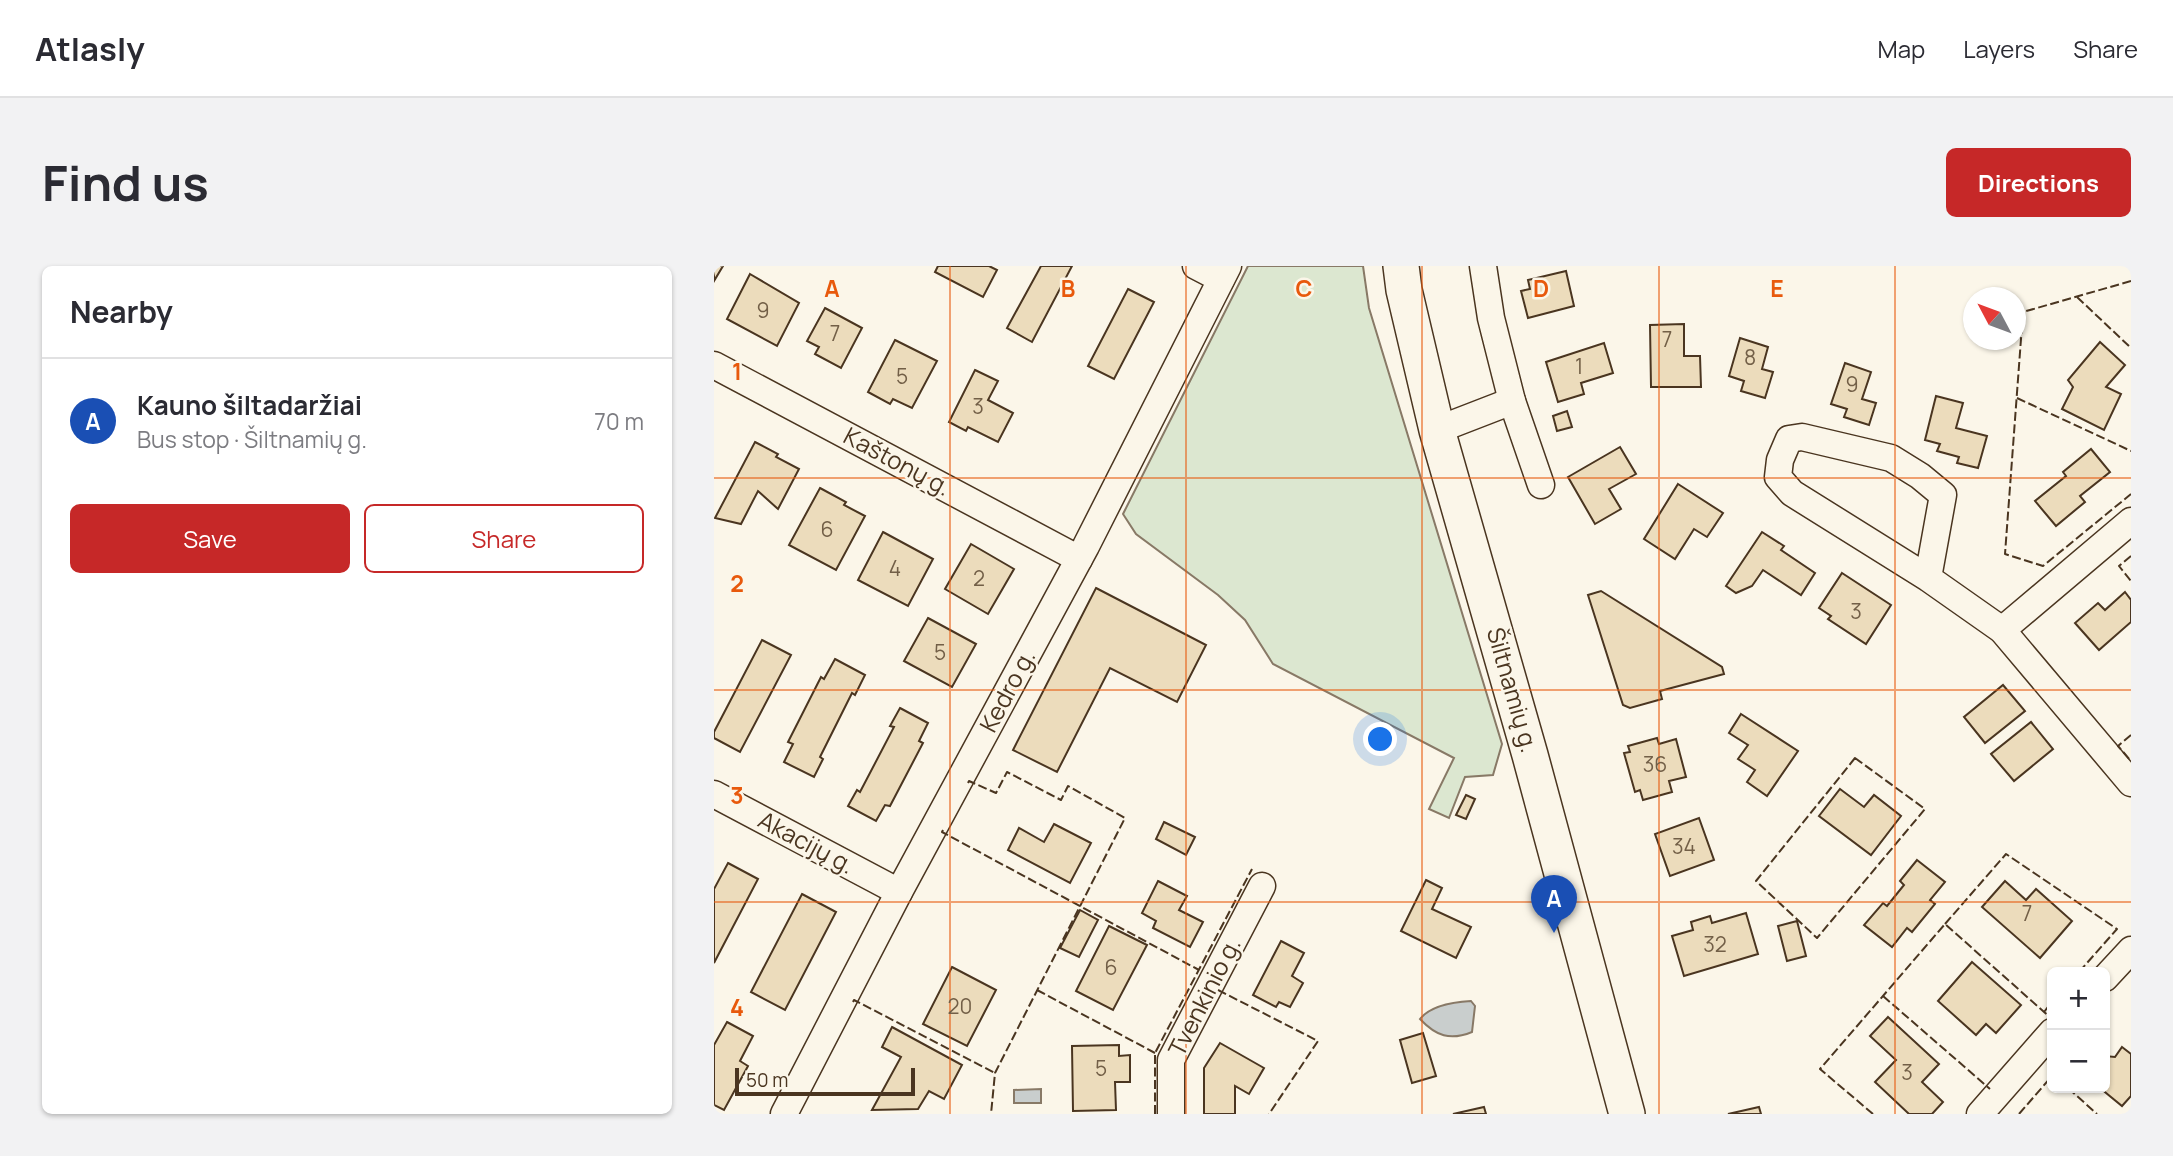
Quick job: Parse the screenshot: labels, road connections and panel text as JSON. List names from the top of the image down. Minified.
{"streets":{"main road":["Šiltnamių g."],"street":["Kaštonų g.","Kedro g.","Akacijų g.","Tvenkinio g."]},"crossings":[["Kaštonų g.","Kedro g."],["Kedro g.","Akacijų g."]],"house_numbers":["9","7","7","8","1","5","9","3","6","4","2","3","5","36","34","7","32","6","20","5","3"],"scale_bar":"50 m","north":"top left","page":{"header":"Atlasly","nav":["Map","Layers","Share"],"buttons":["Directions",["Save","Share"]],"title":"Find us","heading":"Nearby","list":[{"mark":"A","name":"Kauno šiltadaržiai","note":"Bus stop · Šiltnamių g.","value":"70 m"}],"pins":"A","map_buttons":["+","−"],"scale":"50 m"},"grid":{"columns":["A","B","C","D","E"],"rows":["1","2","3","4"]}}
